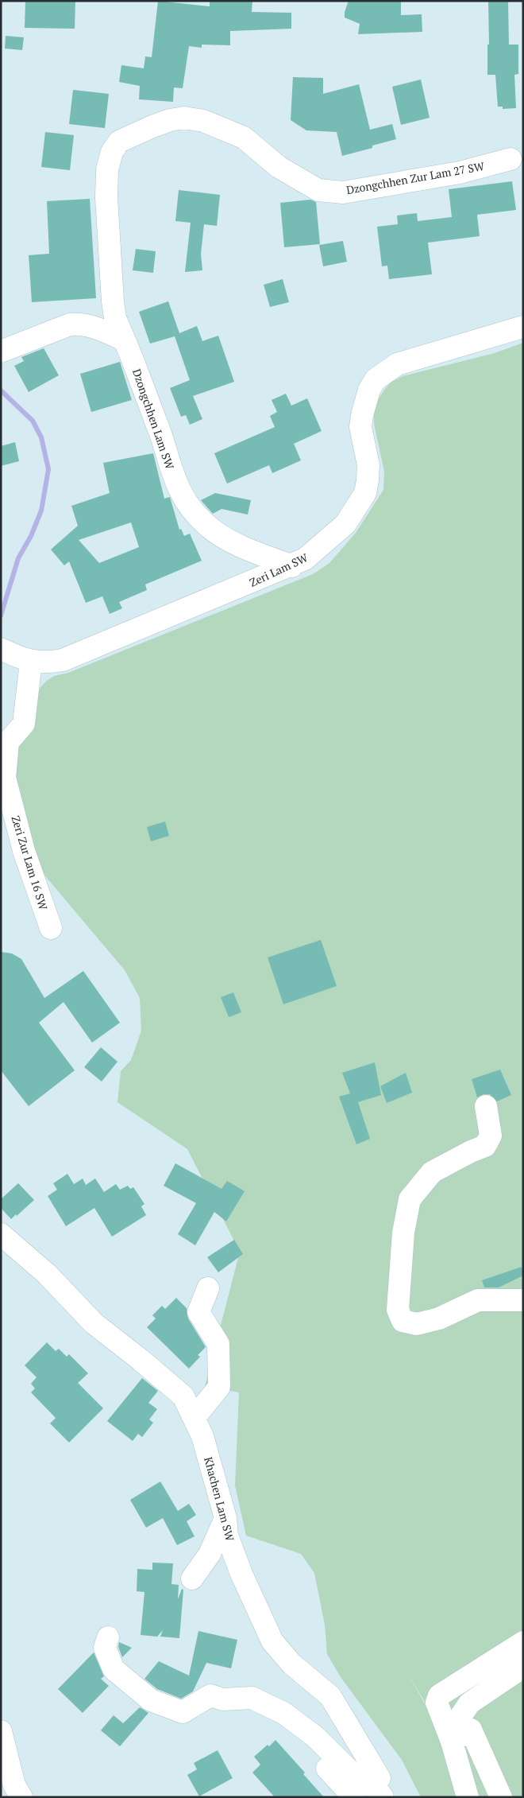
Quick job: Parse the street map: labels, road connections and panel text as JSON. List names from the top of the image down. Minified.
{"streets":{"street":["Dzongchhen Zur Lam 27 SW","Dzongchhen Lam SW","Zeri Lam SW","Zeri Zur Lam 16 SW","Khachen Lam SW"]},"crossings":[["Dzongchhen Zur Lam 27 SW","Dzongchhen Lam SW"],["Dzongchhen Lam SW","Zeri Lam SW"],["Zeri Lam SW","Zeri Zur Lam 16 SW"]]}
